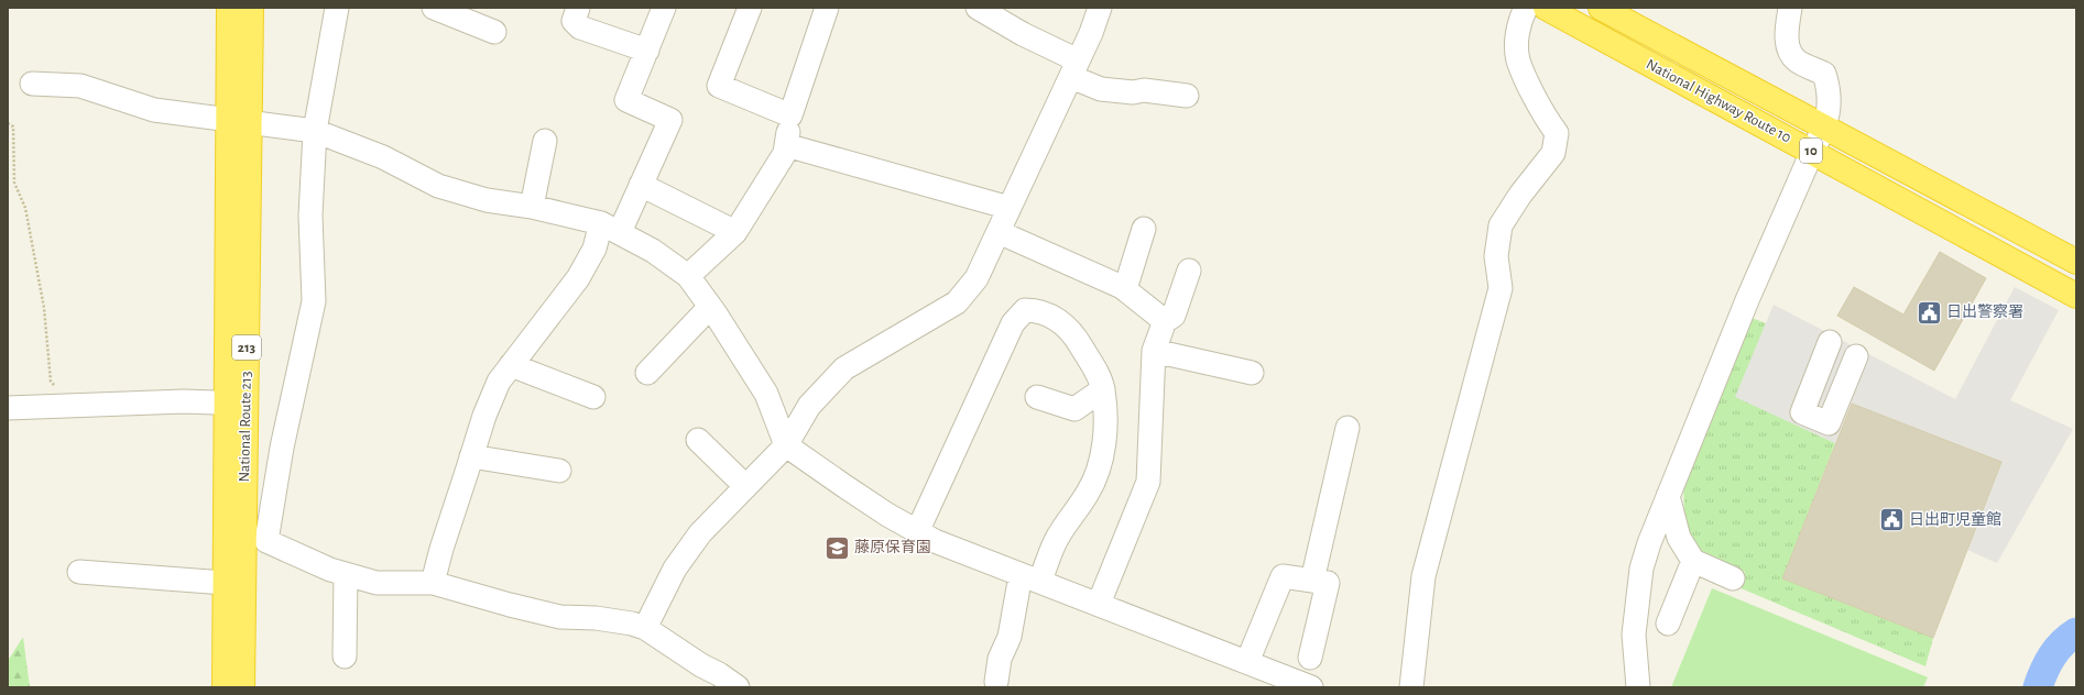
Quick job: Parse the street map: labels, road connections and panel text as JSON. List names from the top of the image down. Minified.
{"streets":{"highway":["National Highway Route 10","10","213","National Route 213"]},"places":{"public building":["日出警察署","日出町児童館"],"school or university":["藤原保育園"]}}
